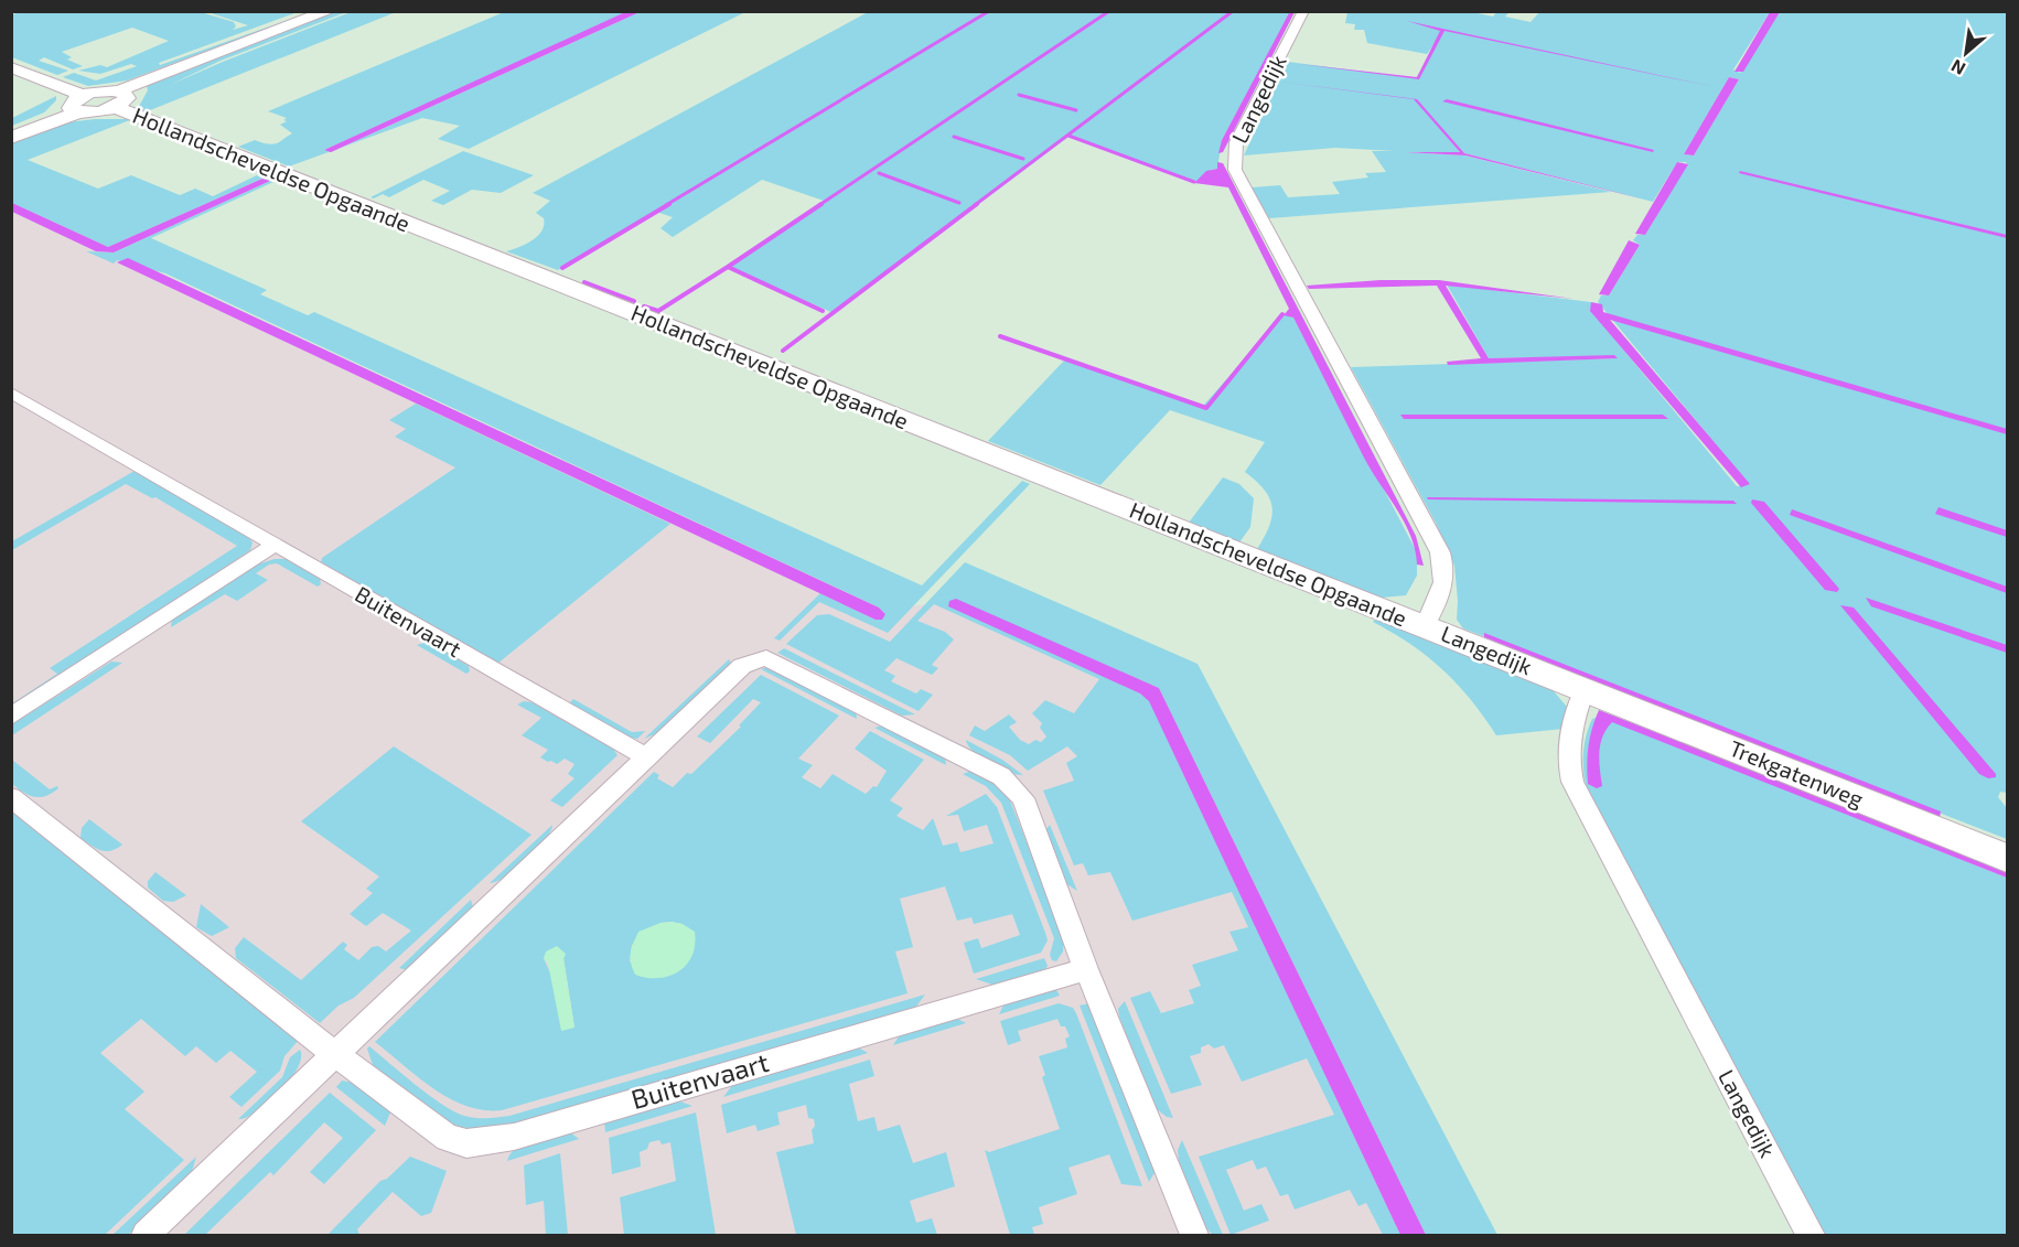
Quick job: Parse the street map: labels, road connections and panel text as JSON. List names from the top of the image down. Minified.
{"streets":{"street":["Langedijk","Hollandscheveldse Opgaande","Buitenvaart","Trekgatenweg"]},"crossings":[["Langedijk","Hollandscheveldse Opgaande"],["Langedijk","Trekgatenweg"]],"north":"bottom left"}
